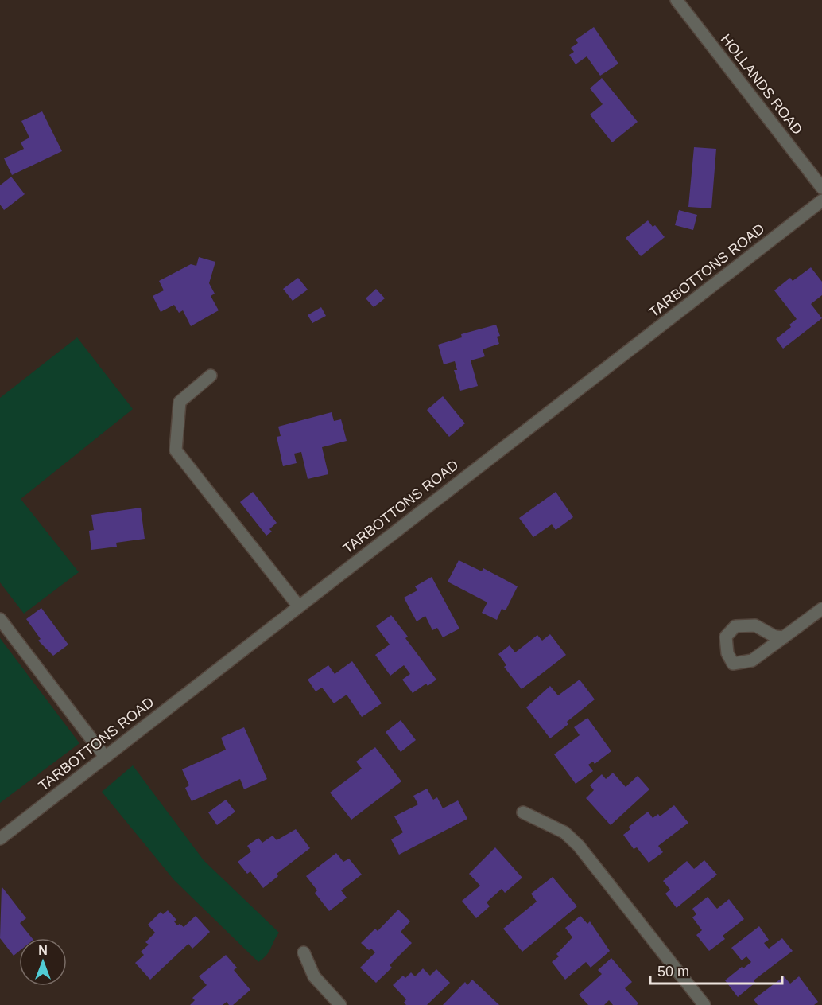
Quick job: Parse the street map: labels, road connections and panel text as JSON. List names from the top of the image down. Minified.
{"streets":{"street":["HOLLANDS ROAD","TARBOTTONS ROAD"]},"scale_bar":"50 m","north":"top"}
